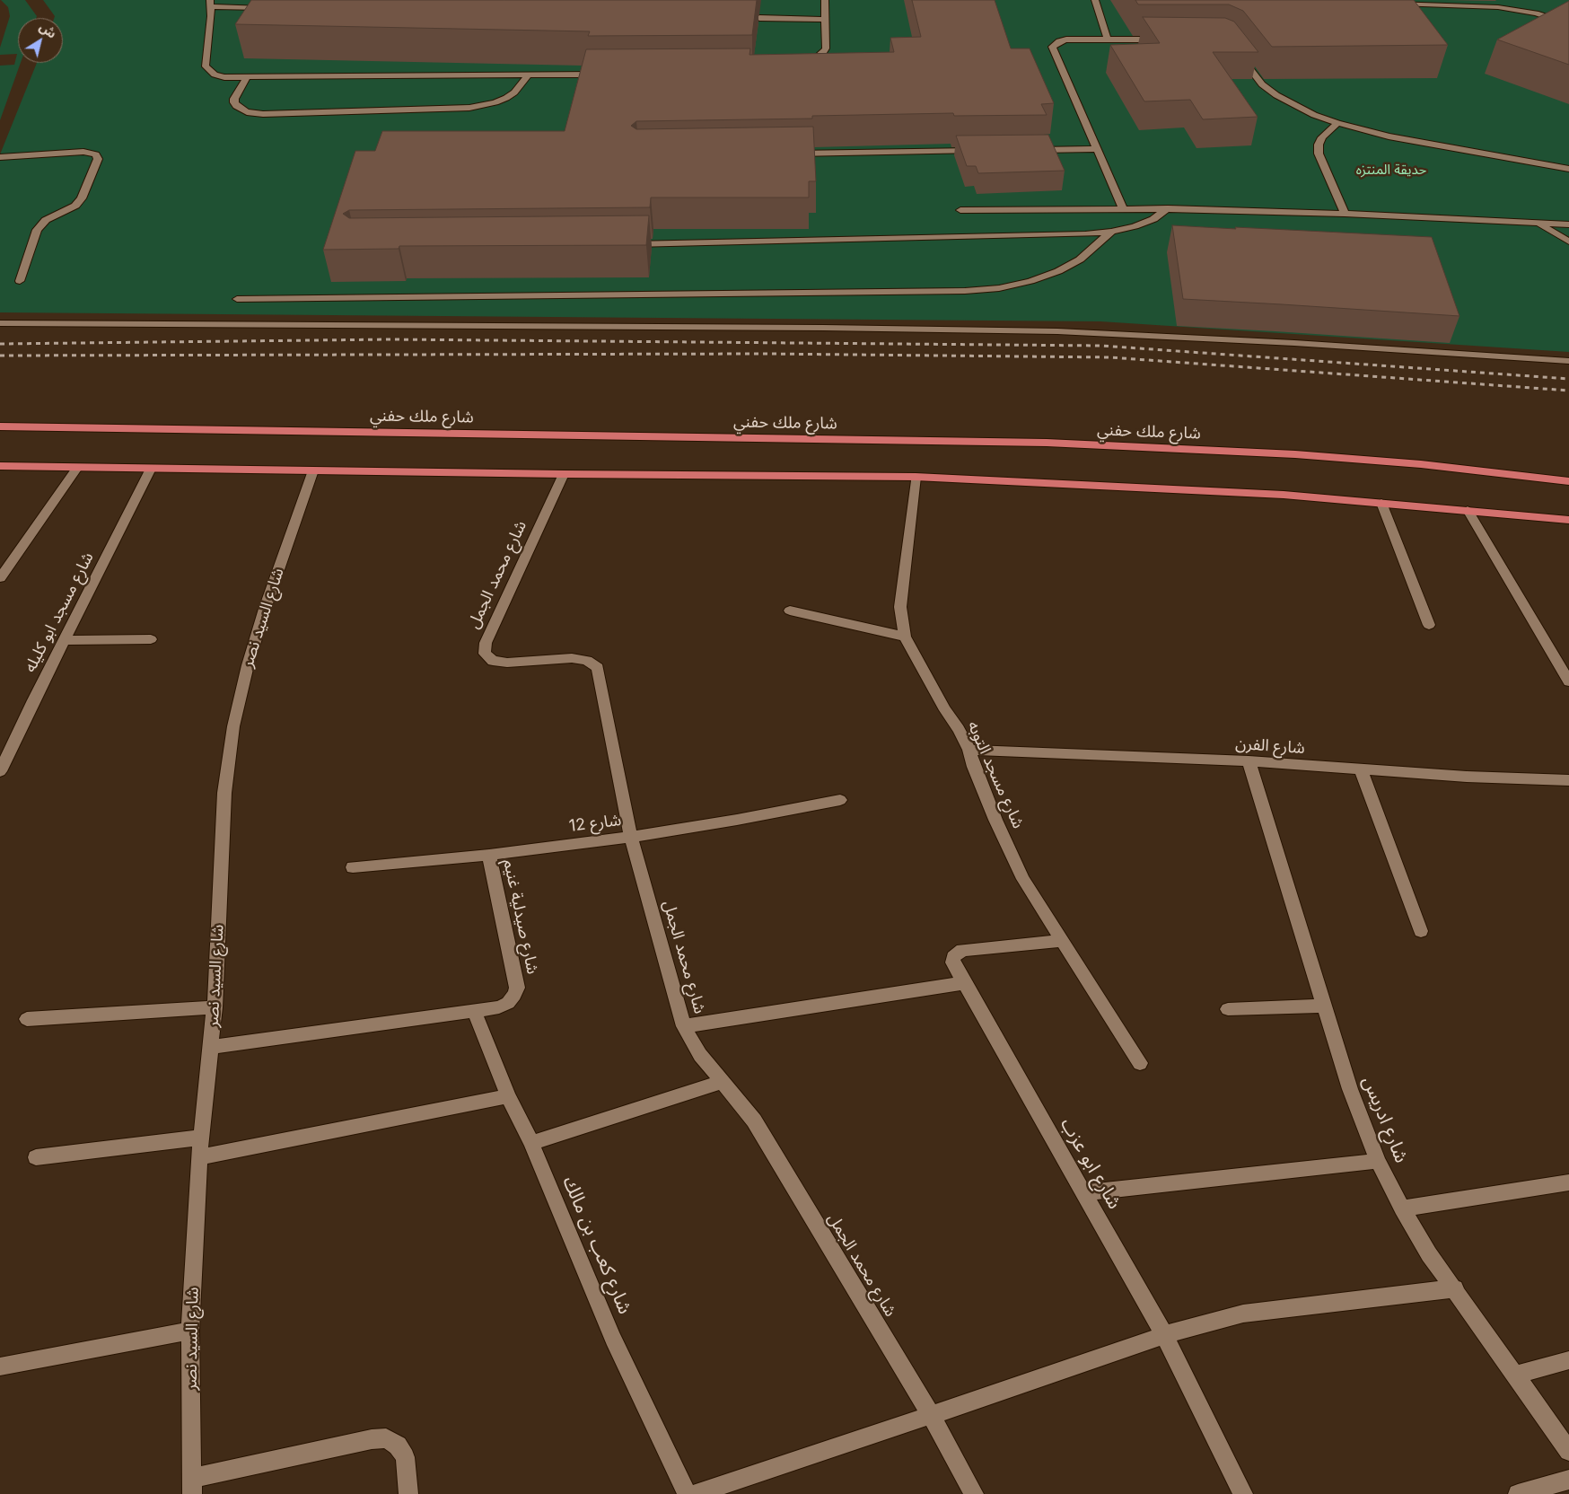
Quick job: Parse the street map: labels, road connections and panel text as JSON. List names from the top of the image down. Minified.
{"streets":{"highway":["شارع ملك حفني"],"street":["شارع محمد الجمل","شارع مسجد ابو كليله","شارع السيد نصر","شارع الفرن","شارع مسجد التوبه","شارع 12","شارع صيدلية غنيم","شارع ادريس","شارع ابو عزب","شارع كعب بن مالك"]},"crossings":[["شارع محمد الجمل","شارع 12"],["شارع الفرن","شارع مسجد التوبه"],["شارع الفرن","شارع ادريس"],["شارع مسجد التوبه","شارع ابو عزب"],["شارع 12","شارع صيدلية غنيم"],["شارع صيدلية غنيم","شارع كعب بن مالك"]],"parks":["حديقة المنتزه"],"north":"top right"}
